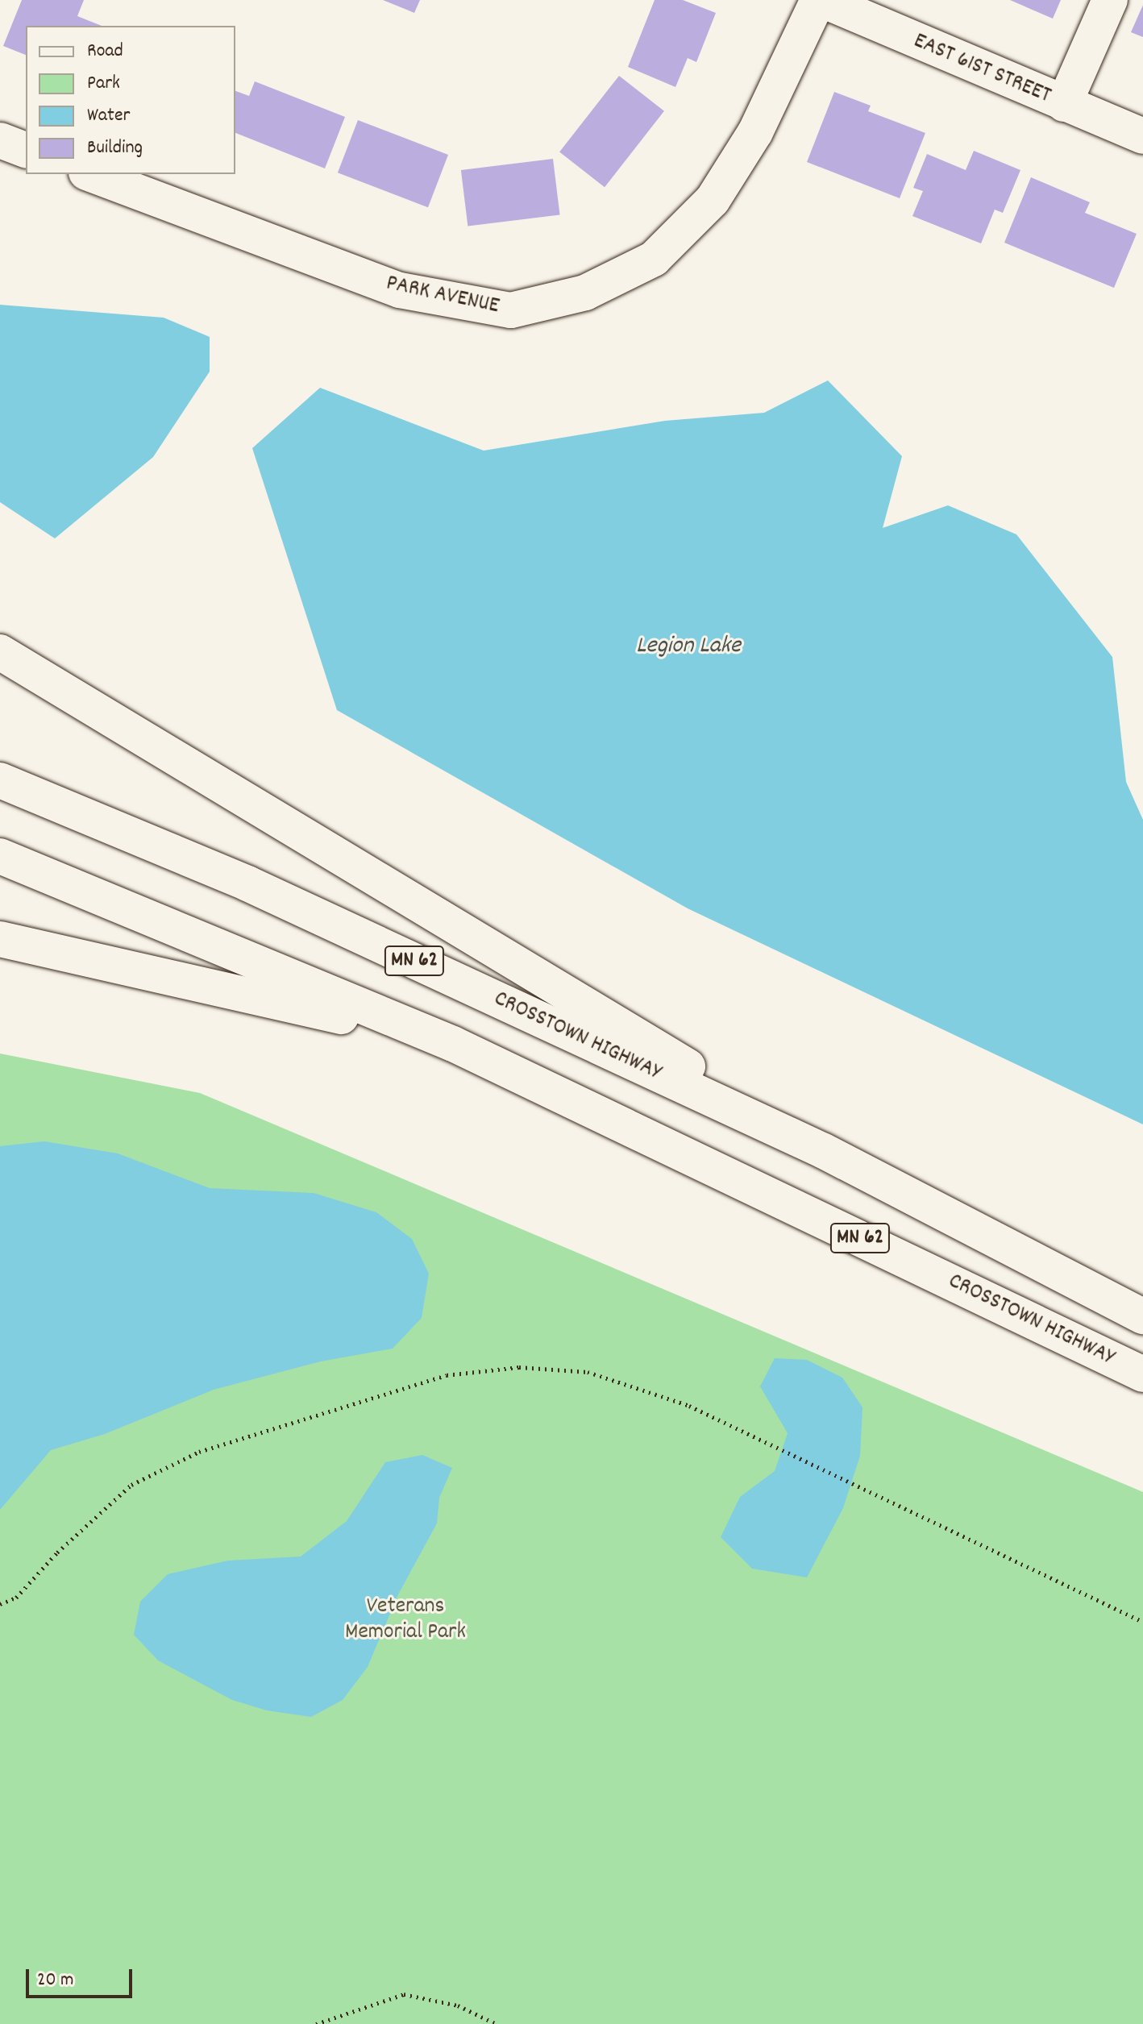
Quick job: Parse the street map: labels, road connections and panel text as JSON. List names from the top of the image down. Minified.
{"streets":{"main road":["EAST 61ST STREET","PARK AVENUE","MN 62","CROSSTOWN HIGHWAY"]},"crossings":[["EAST 61ST STREET","PARK AVENUE"]],"water":["Legion Lake"],"parks":["Veterans Memorial Park"],"legend":["Road","Park","Water","Building"],"scale_bar":"20 m"}
